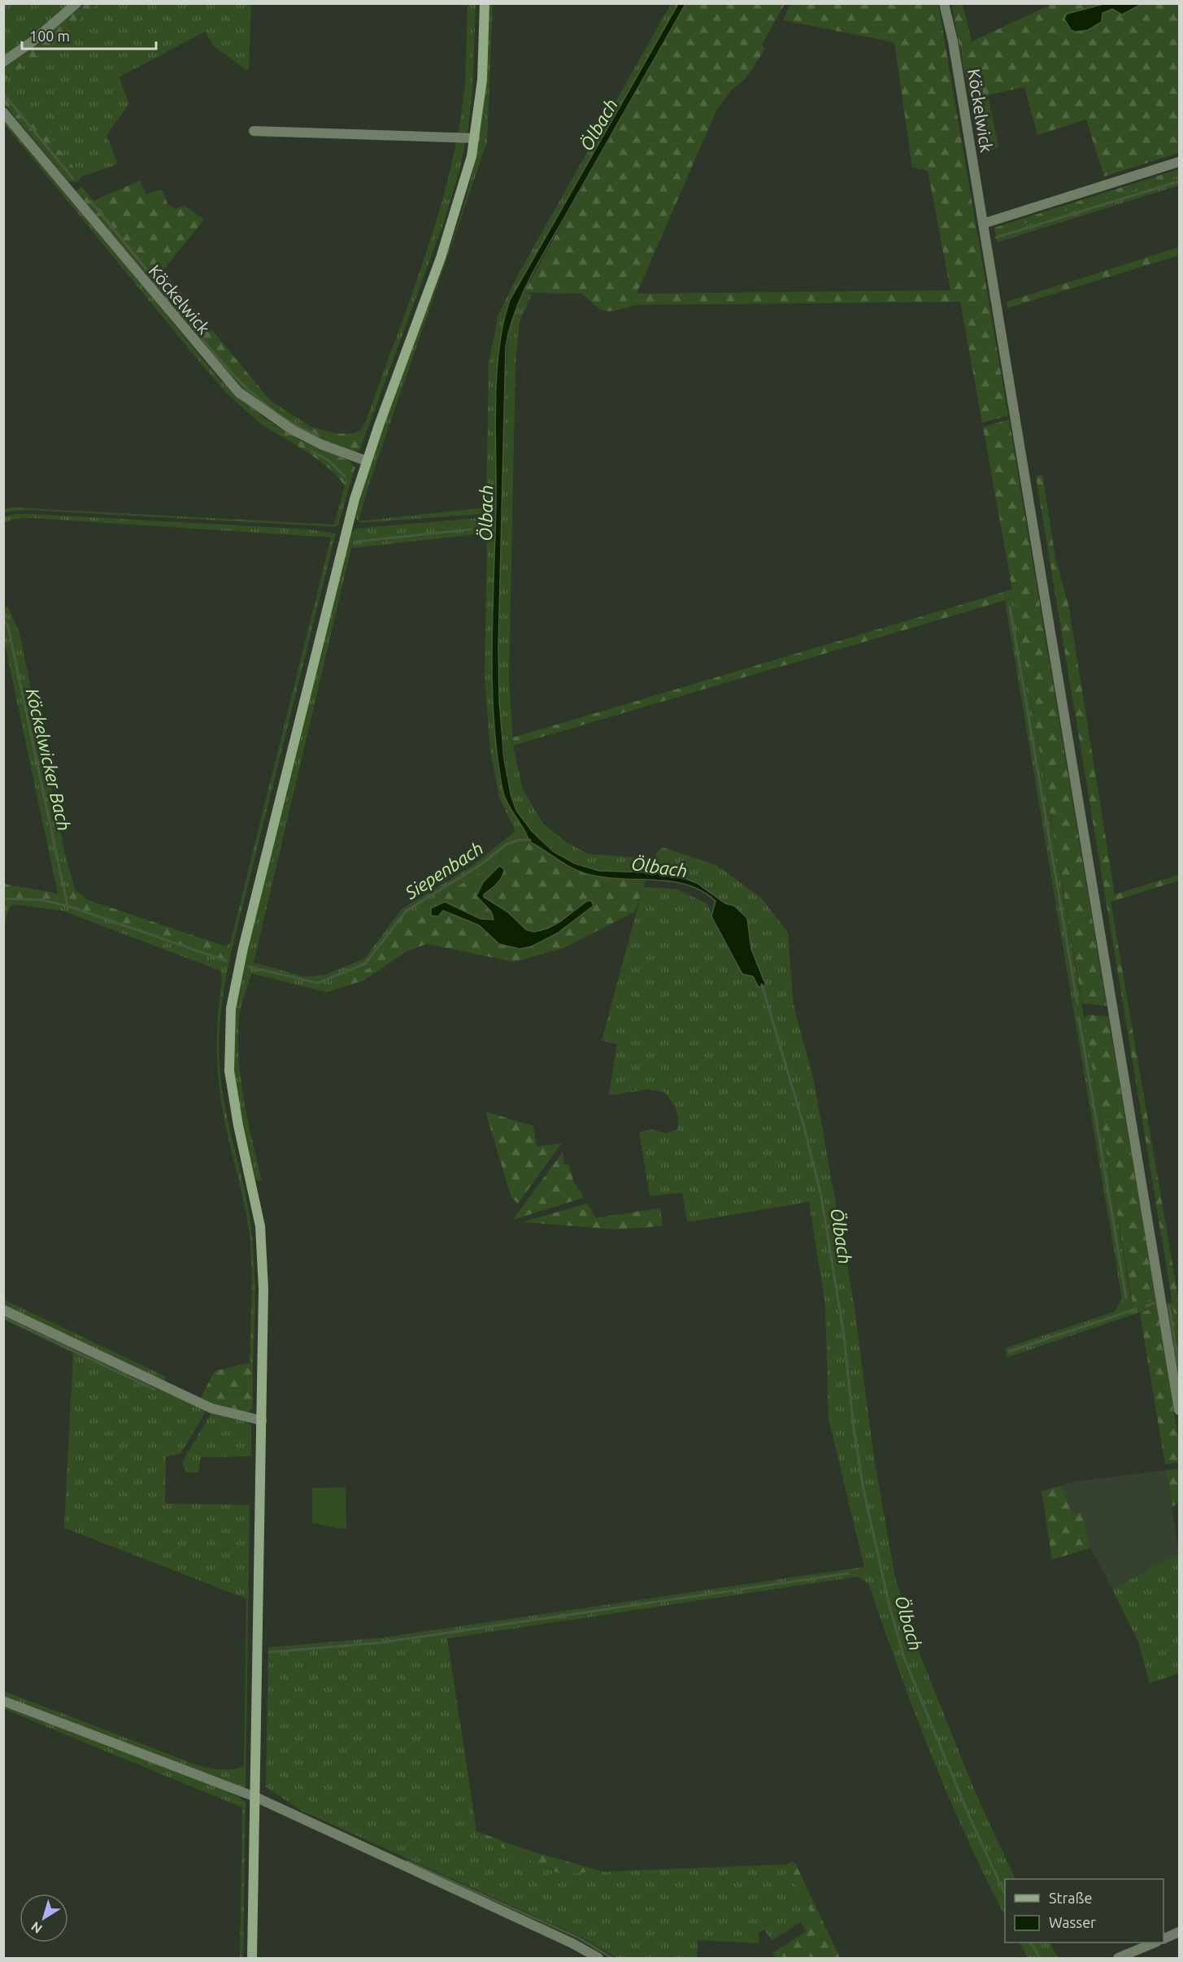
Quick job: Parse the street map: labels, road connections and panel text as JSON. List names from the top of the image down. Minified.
{"streets":{"street":["Köckelwick"]},"water":["Ölbach","Köckelwicker Bach","Siepenbach"],"legend":["Straße","Wasser"],"scale_bar":"100 m","north":"bottom left"}
